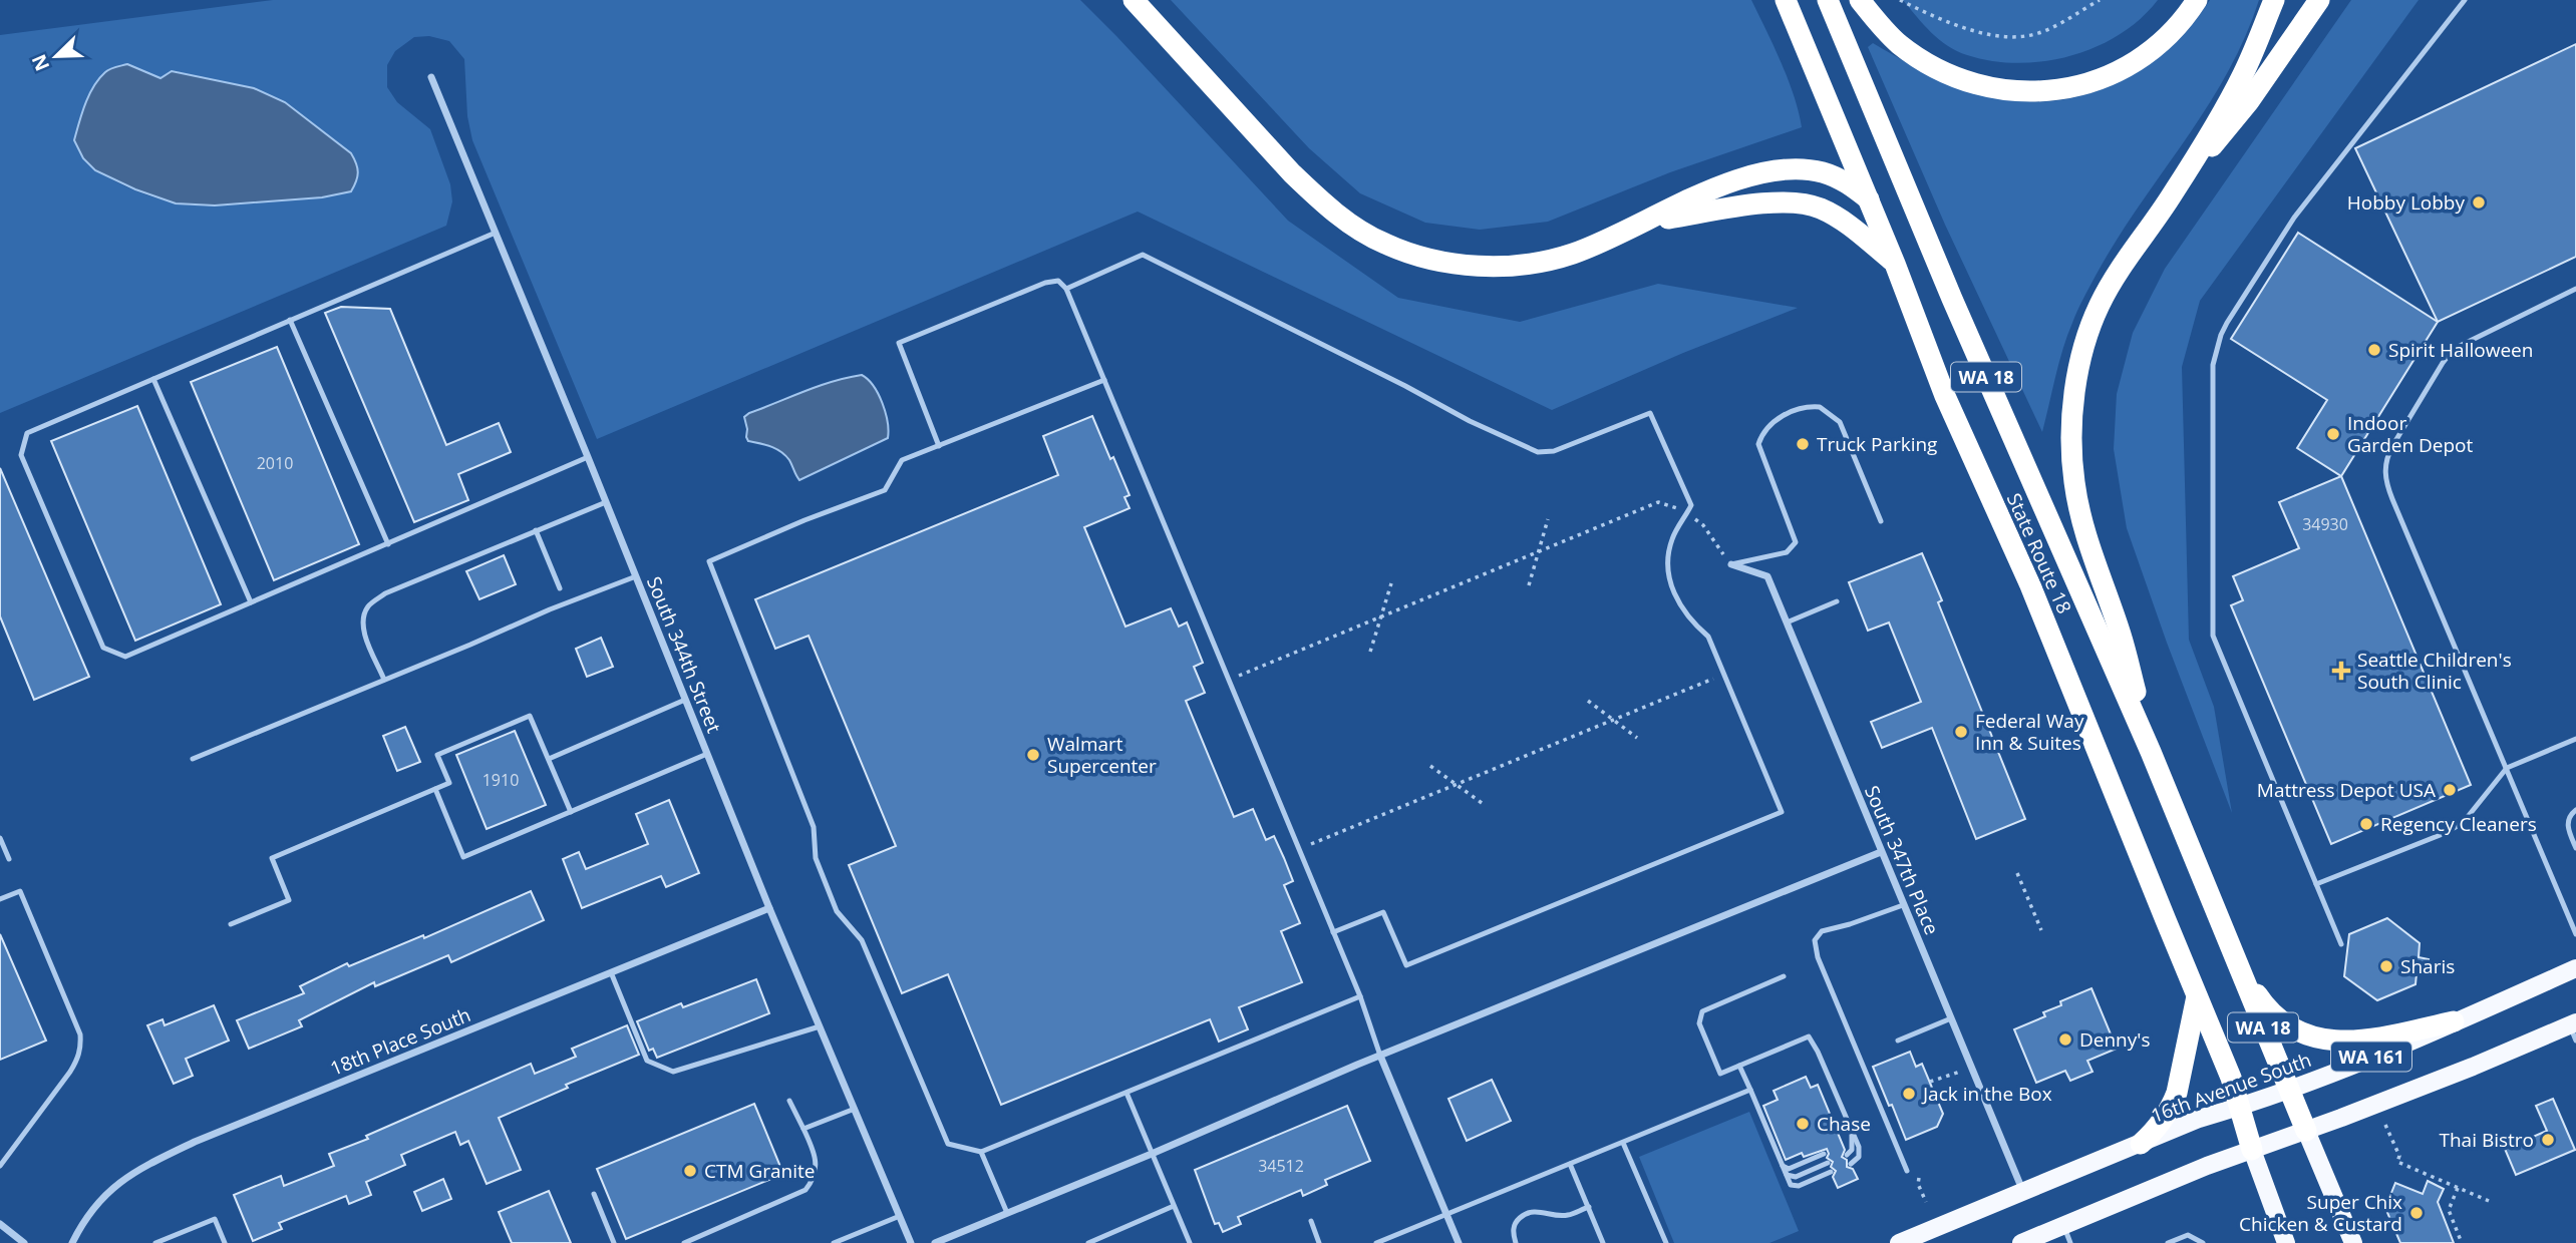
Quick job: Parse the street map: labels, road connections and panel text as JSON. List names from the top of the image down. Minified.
{"streets":{"highway":["WA 18","State Route 18"],"main road":["WA 161","16th Avenue South"],"street":["South 344th Street","South 347th Place","18th Place South"]},"crossings":[["WA 18","State Route 18"],["WA 18","WA 161"],["WA 18","16th Avenue South"],["State Route 18","WA 161"],["State Route 18","16th Avenue South"],["South 344th Street","18th Place South"],["South 347th Place","16th Avenue South"]],"places":{"other":["Hobby Lobby","Spirit Halloween","Indoor Garden Depot","Truck Parking","Federal Way Inn & Suites","Walmart Supercenter","Mattress Depot USA","Regency Cleaners","Sharis","Denny's","Jack in the Box","Chase","Thai Bistro","CTM Granite","Super Chix Chicken & Custard"],"health":["Seattle Children's South Clinic"]},"house_numbers":["2010","34930","1910","34512"],"north":"bottom left"}
